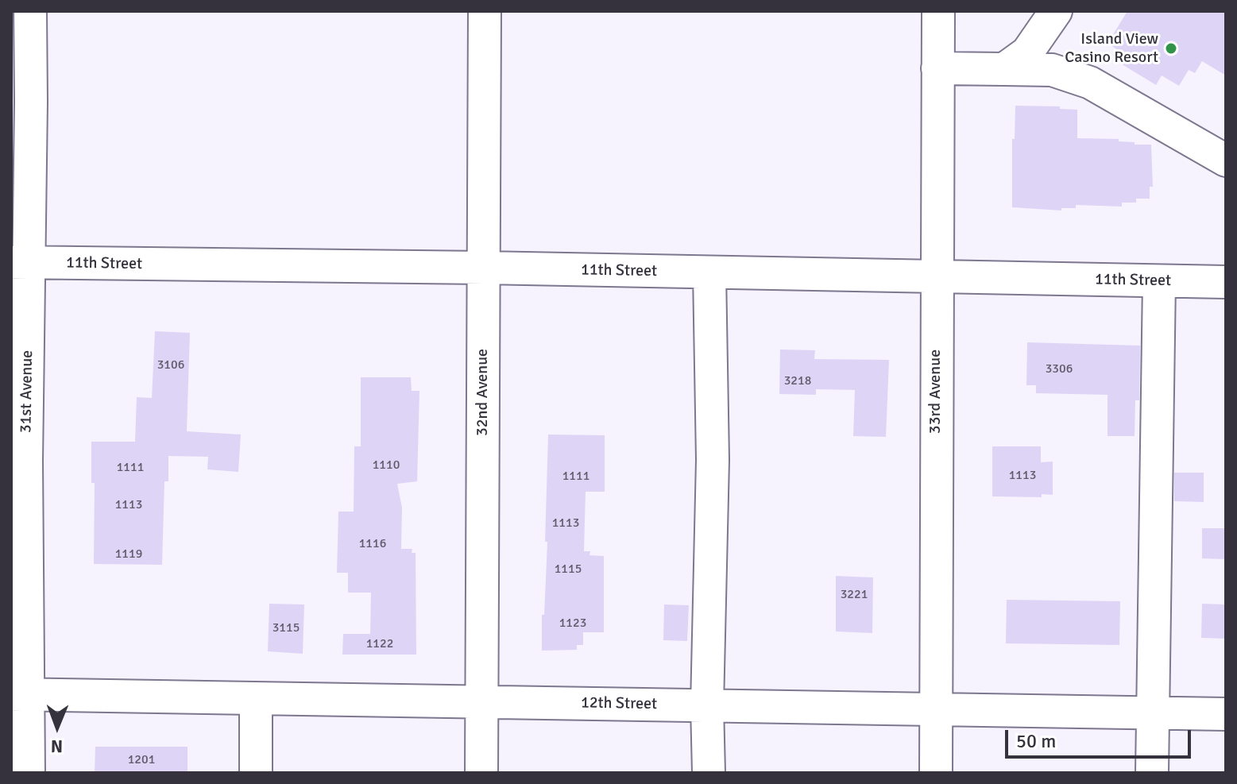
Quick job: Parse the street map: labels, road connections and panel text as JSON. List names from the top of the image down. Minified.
{"streets":{"street":["11th Street","31st Avenue","33rd Avenue","32nd Avenue","12th Street"]},"crossings":[["11th Street","31st Avenue"],["11th Street","33rd Avenue"],["11th Street","32nd Avenue"],["31st Avenue","12th Street"],["33rd Avenue","12th Street"],["32nd Avenue","12th Street"]],"places":["Island View Casino Resort"],"house_numbers":["3106","3306","3218","1110","1111","1113","1111","1113","1113","1116","1119","1115","3221","1123","3115","1122","1201"],"scale_bar":"50 m","north":"bottom"}
